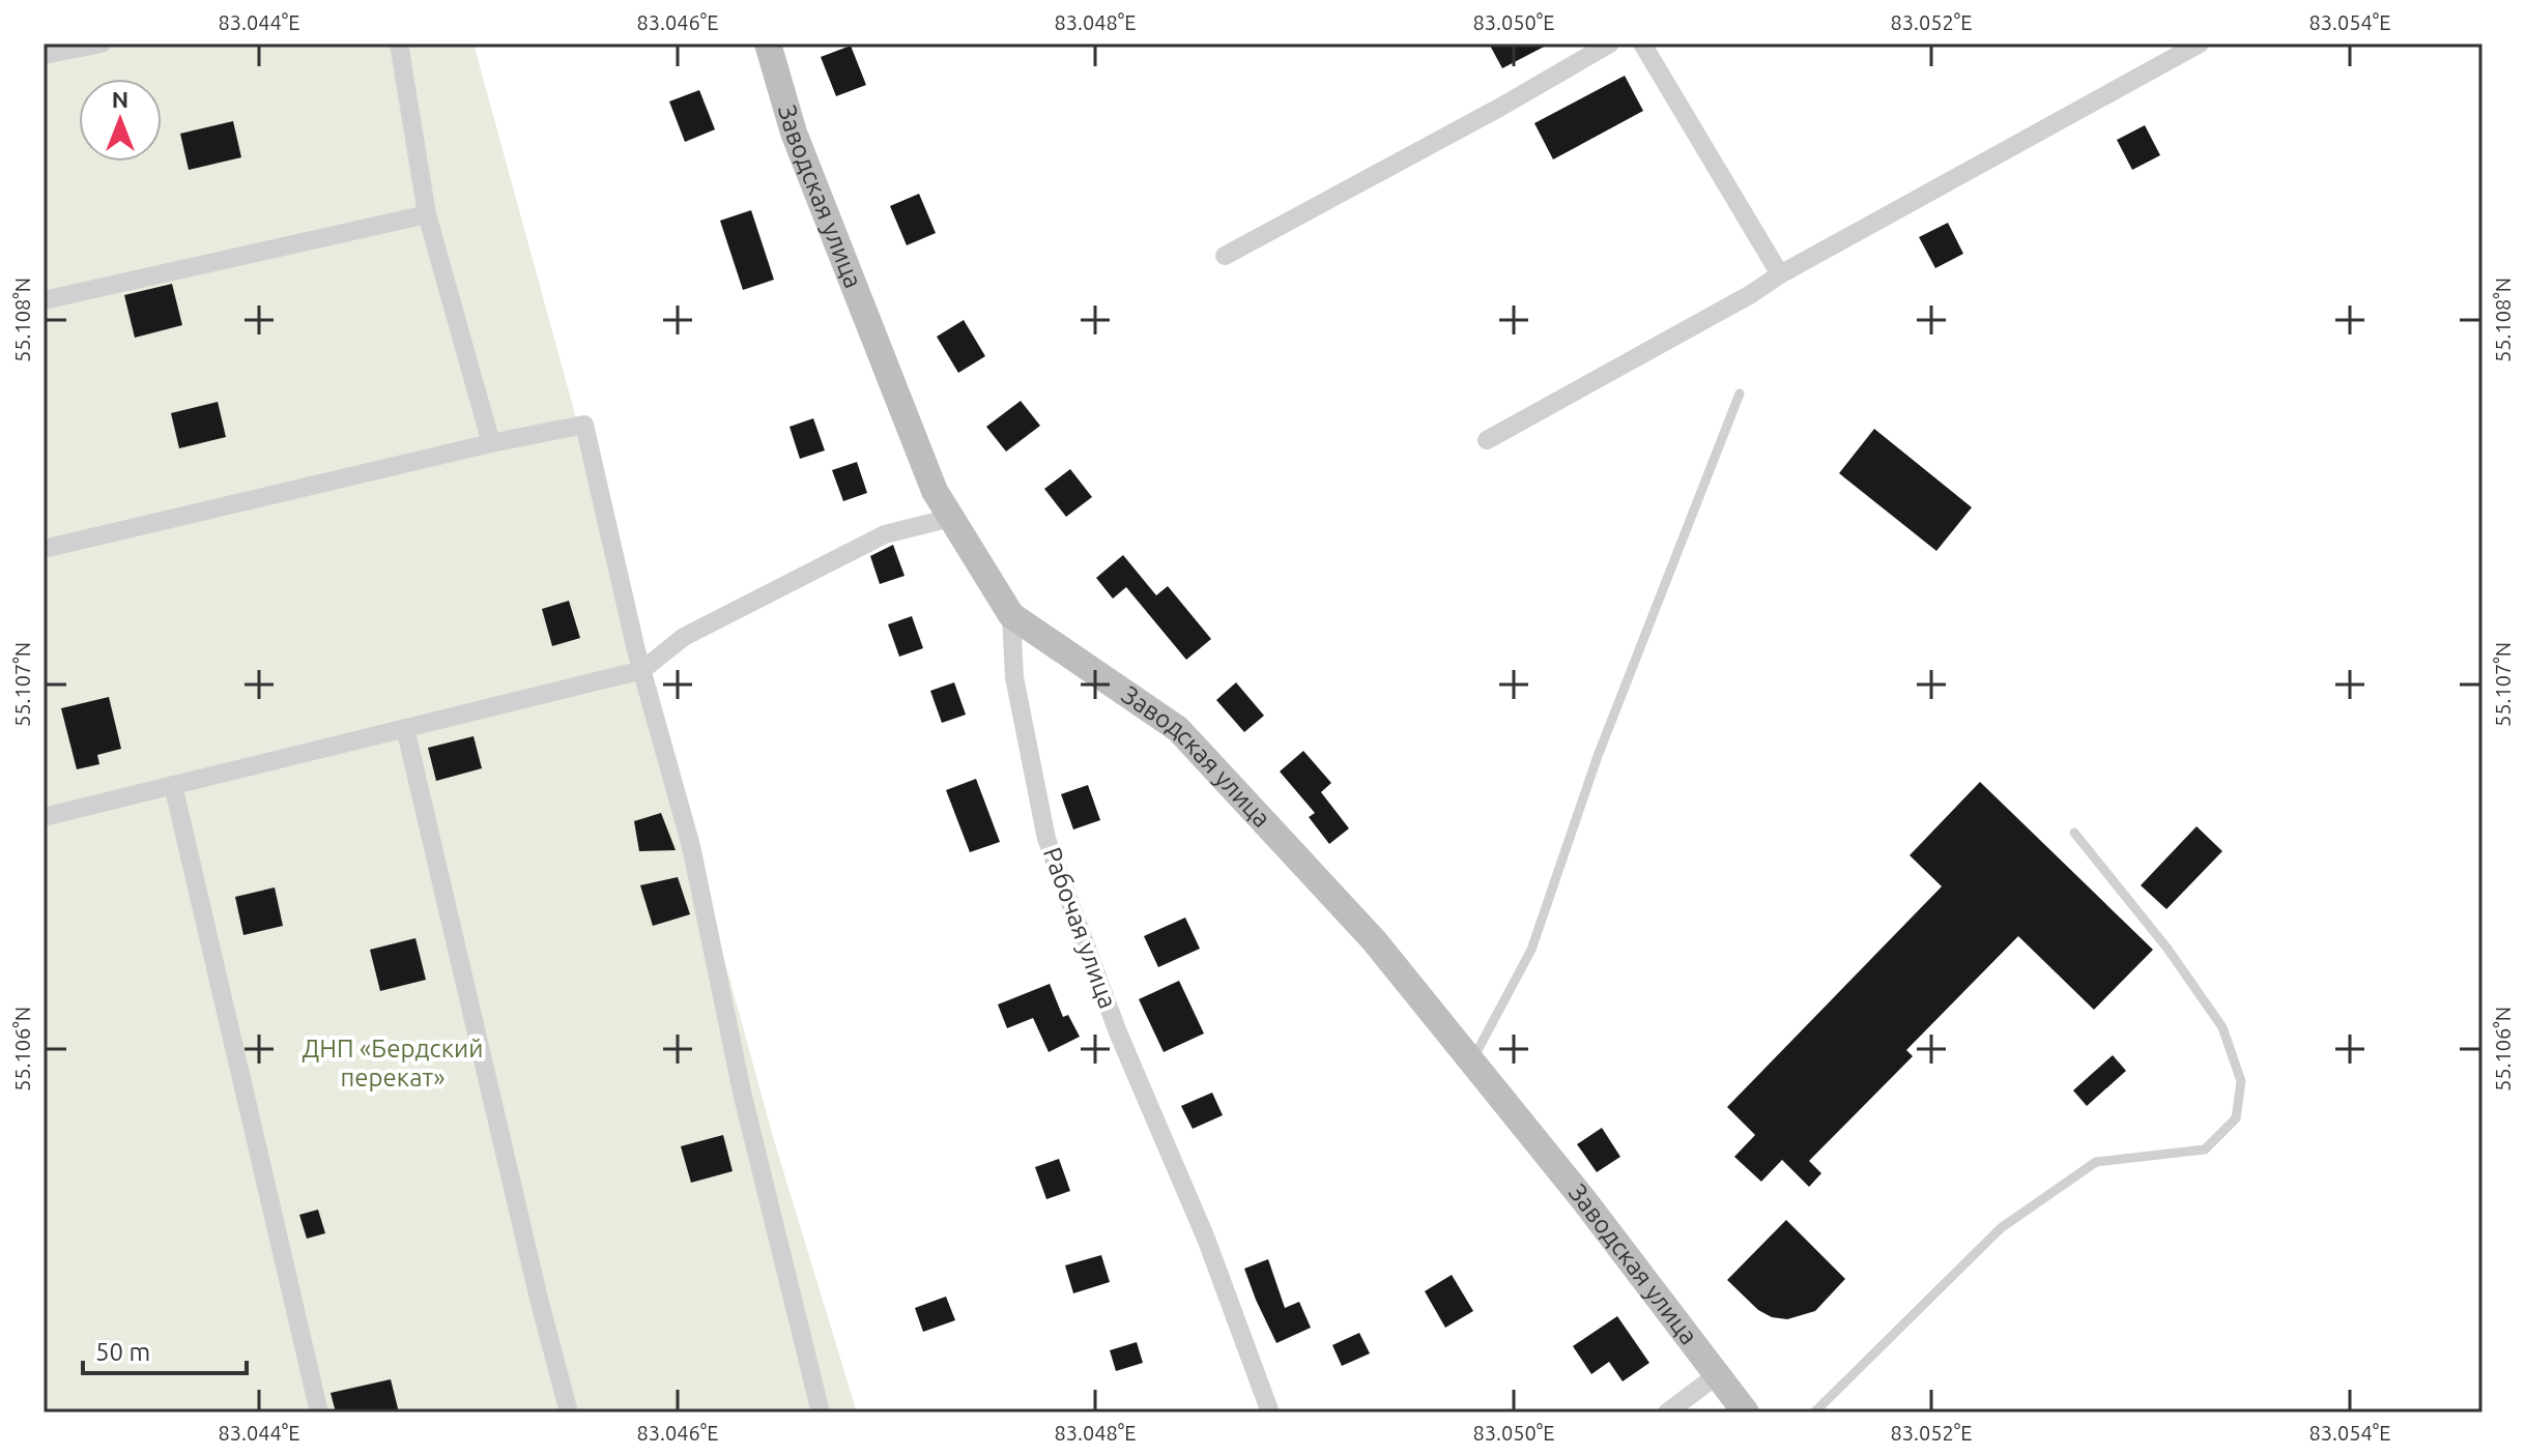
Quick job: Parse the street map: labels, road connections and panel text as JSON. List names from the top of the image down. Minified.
{"streets":{"street":["Заводская улица","Рабочая улица"]},"crossings":[["Заводская улица","Рабочая улица"]],"parks":["ДНП «Бердский перекат»"],"scale_bar":"50 m","north":"top","coordinates":["83.044°E","83.046°E","83.048°E","83.050°E","83.052°E","83.054°E","55.108°N","55.107°N","55.106°N"]}
